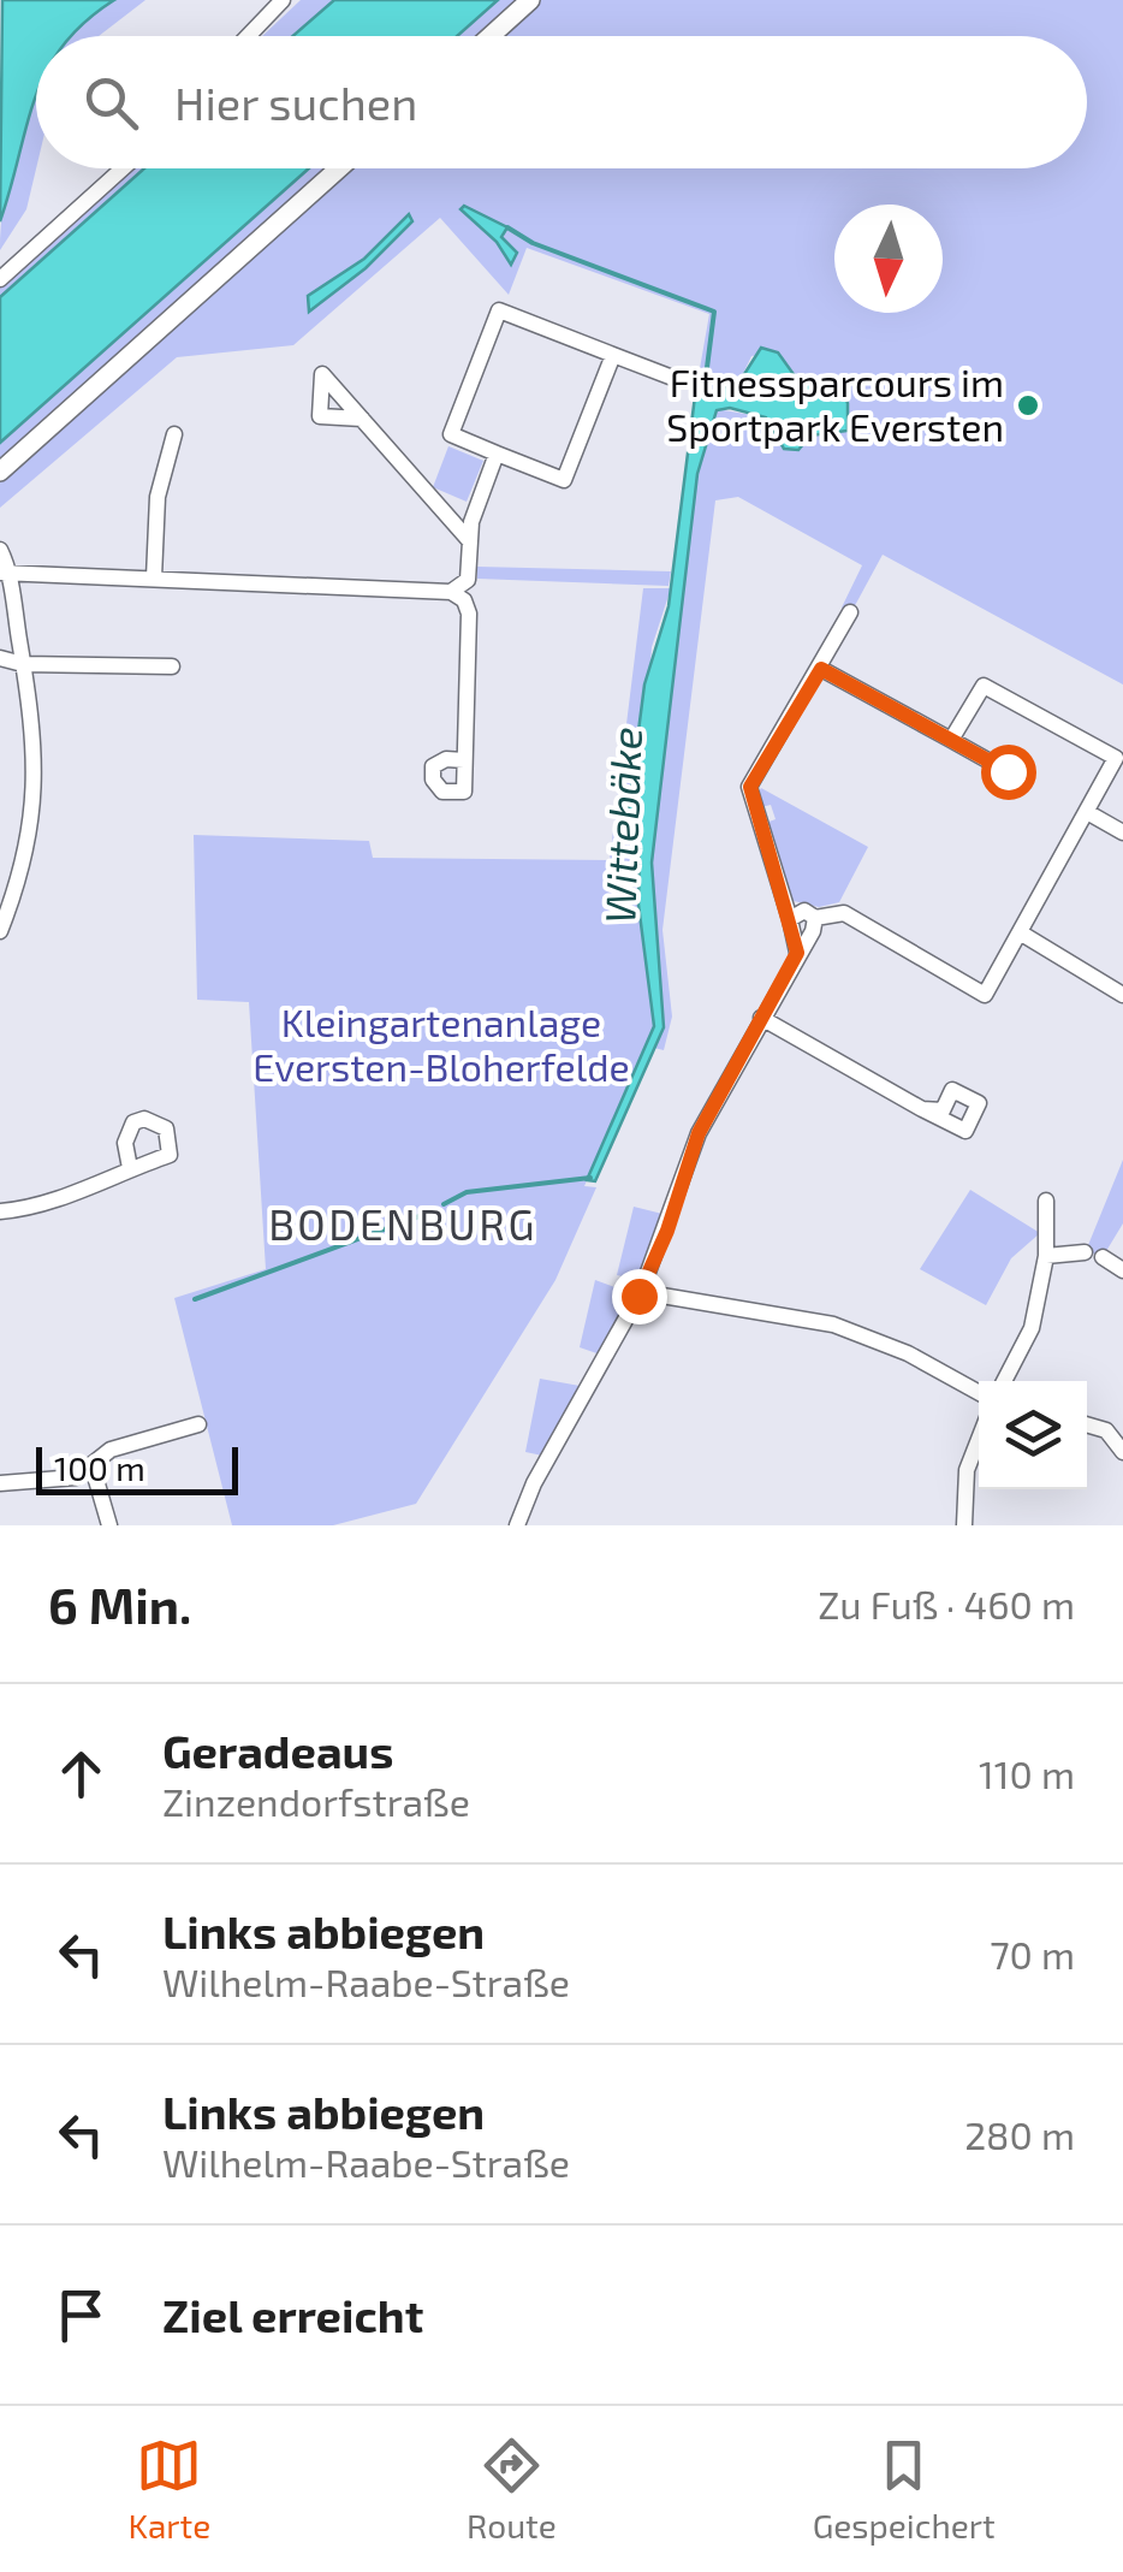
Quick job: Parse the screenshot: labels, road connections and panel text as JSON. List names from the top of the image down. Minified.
{"districts":["BODENBURG"],"water":["Wittebäke"],"parks":["Kleingartenanlage Eversten-Bloherfelde"],"places":["Fitnessparcours im Sportpark Eversten"],"scale_bar":"100 m","north":"bottom","page":{"search":"Hier suchen","scale":"100 m","heading":["6 Min.","Zu Fuß · 460 m"],"list":[["Geradeaus","Zinzendorfstraße","110 m"],["Links abbiegen","Wilhelm-Raabe-Straße","70 m"],["Links abbiegen","Wilhelm-Raabe-Straße","280 m"],"Ziel erreicht"],"nav":["Karte","Route","Gespeichert"]}}
